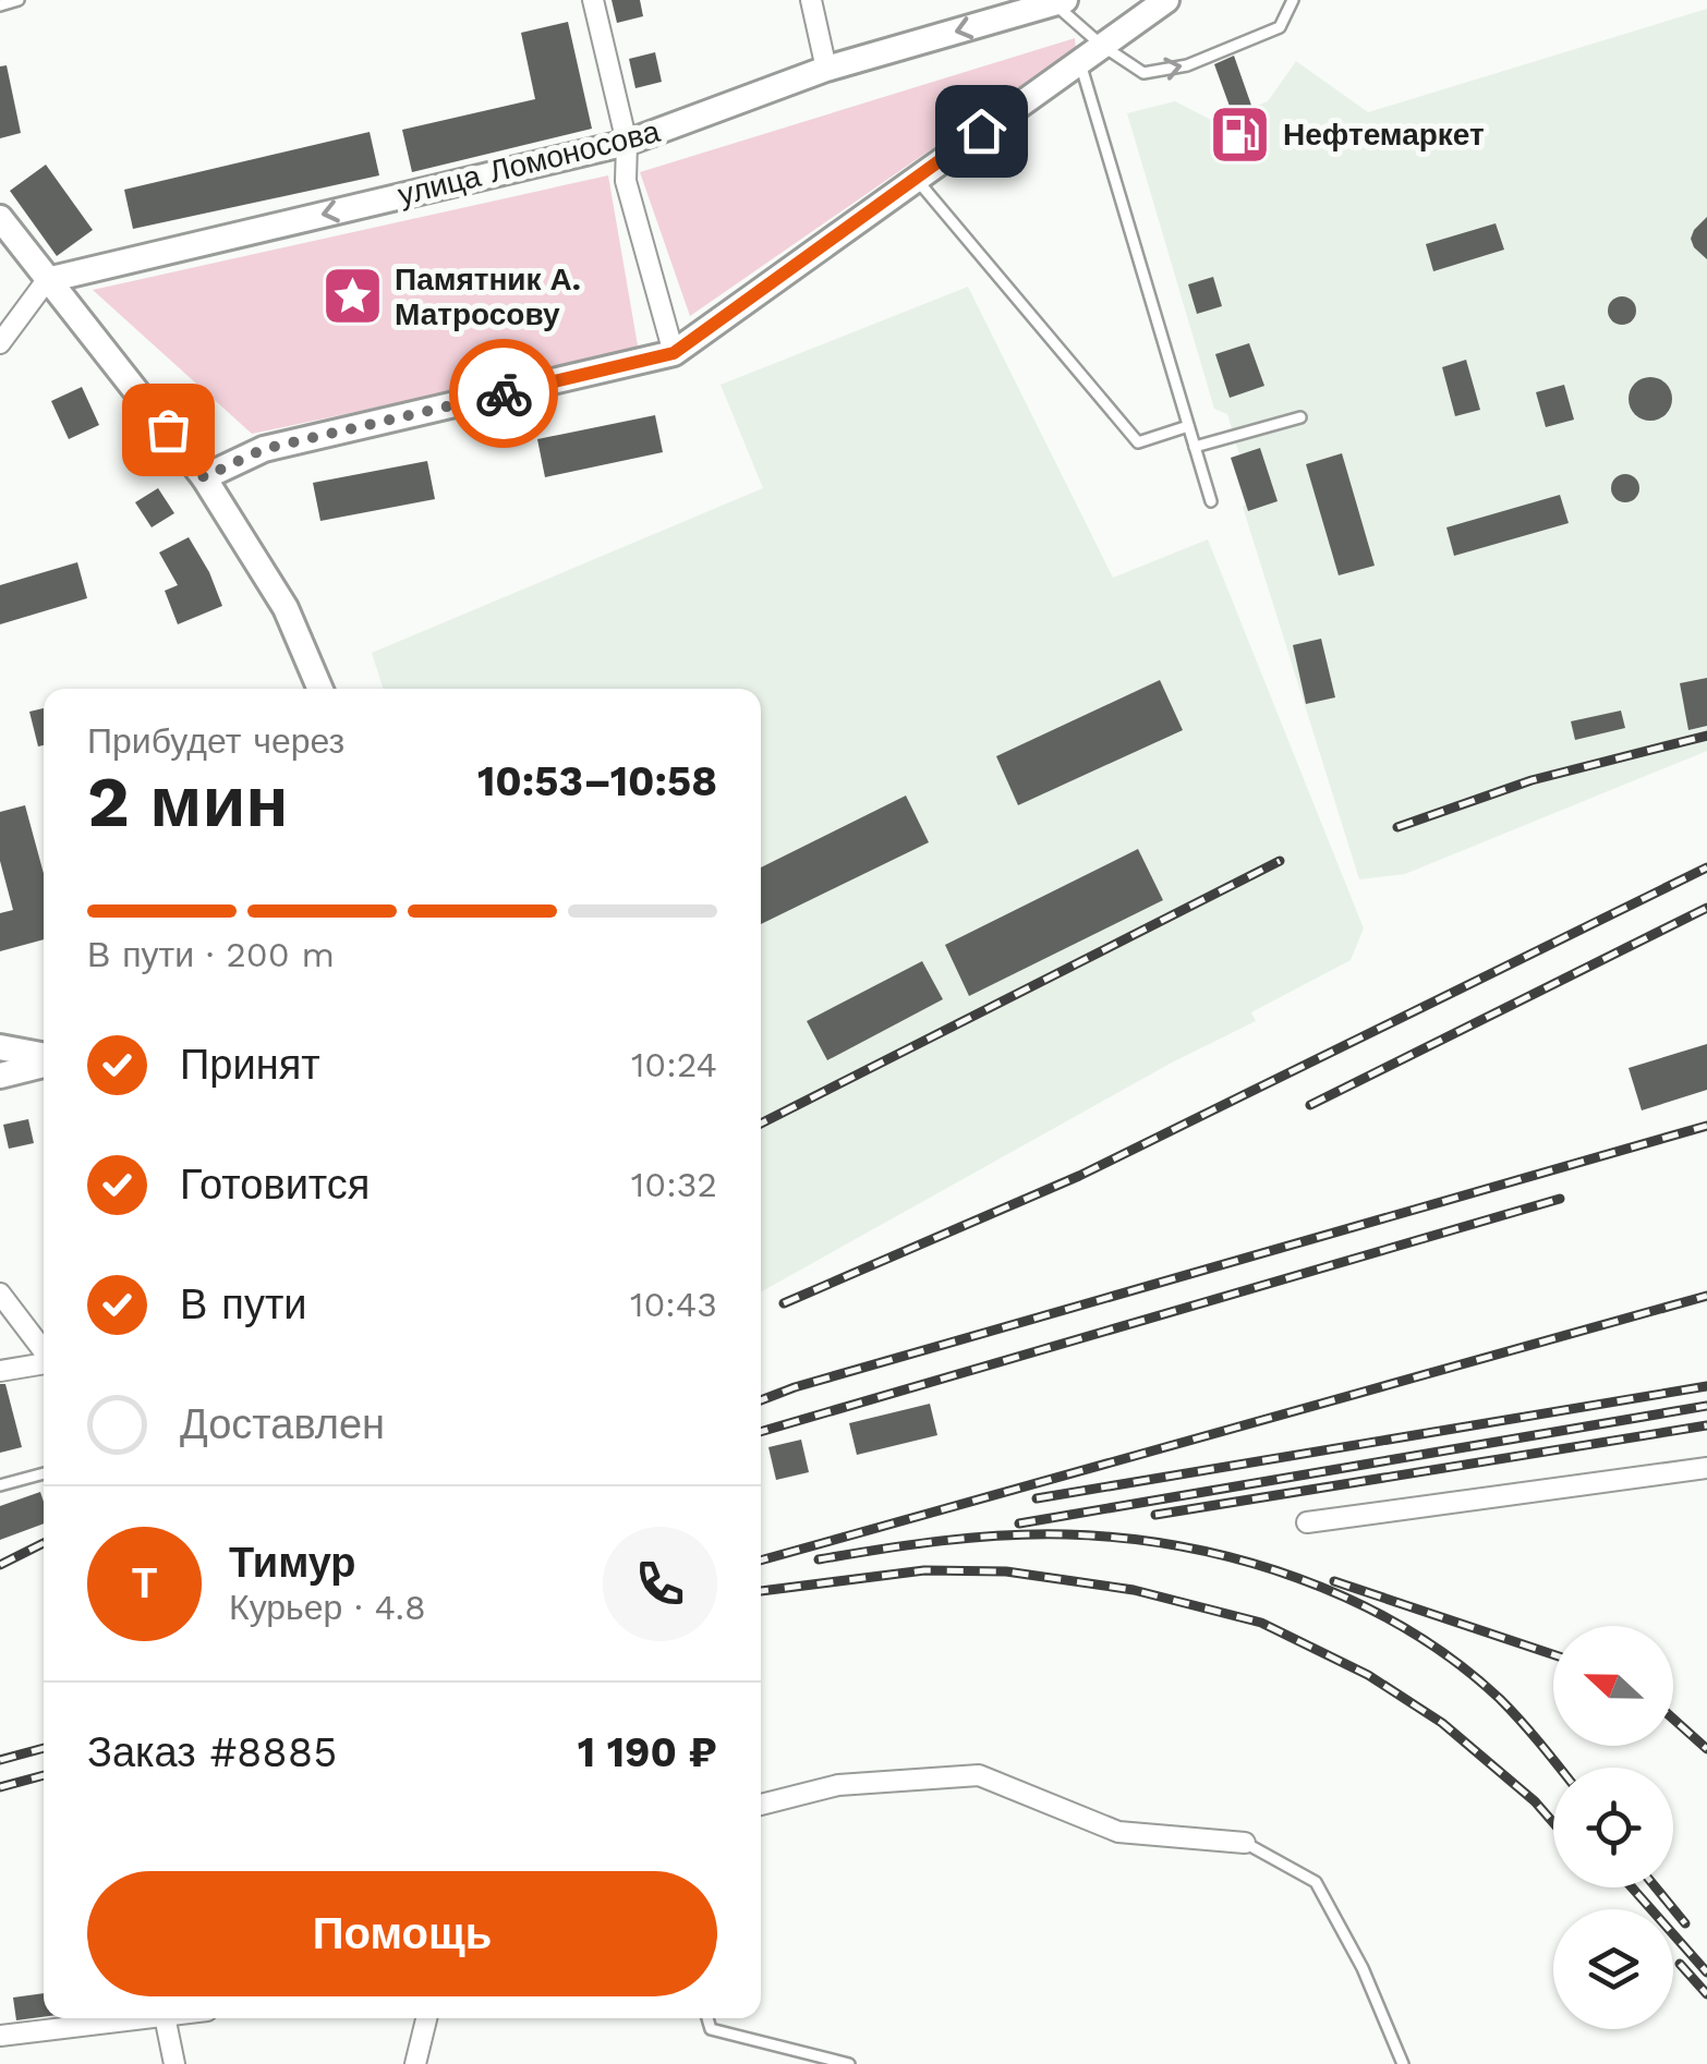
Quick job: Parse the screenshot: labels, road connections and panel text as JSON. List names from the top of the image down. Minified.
{"streets":{"street":["улица Ломоносова"]},"places":{"fuel station":["Нефтемаркет"],"place":["Памятник А. Матросову"]},"north":"left","page":{"heading":["2 мин","Прибудет через","10:53–10:58"],"panel":["Тимур","Курьер · 4.8","Заказ #8885","1 190 ₽"],"bar":"В пути · 200 m","list":[["Принят","10:24"],["Готовится","10:32"],["В пути","10:43"],"Доставлен"],"round":"Т","buttons":"Помощь"}}
